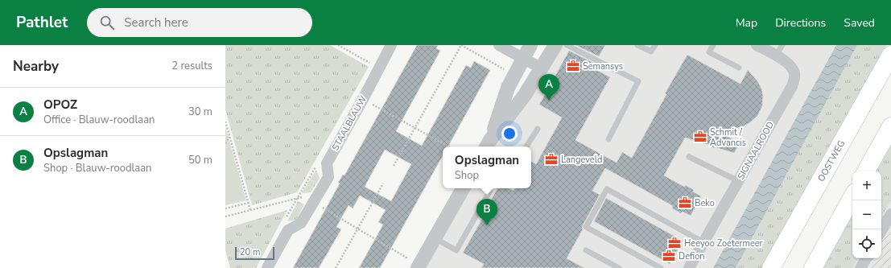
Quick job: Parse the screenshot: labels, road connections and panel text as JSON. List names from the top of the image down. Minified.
{"streets":{"main road":["OOSTWEG"],"street":["STAALBLAUW","SIGNAALROOD"]},"places":{"office":["Semansys","Schmit / Advancis","Langeveld","Beko","Heeyoo Zoetermeer","Defion"]},"scale_bar":"20 m","page":{"header":"Pathlet","search":"Search here","nav":["Map","Directions","Saved"],"heading":["Nearby","2 results"],"pins":["A","B"],"list":[{"mark":"A","name":"OPOZ","note":"Office · Blauw-roodlaan","value":"30 m"},{"mark":"B","name":"Opslagman","note":"Shop · Blauw-roodlaan","value":"50 m"}],"popup":["Opslagman","Shop"],"map_buttons":["+","−"],"scale":"20 m"}}
